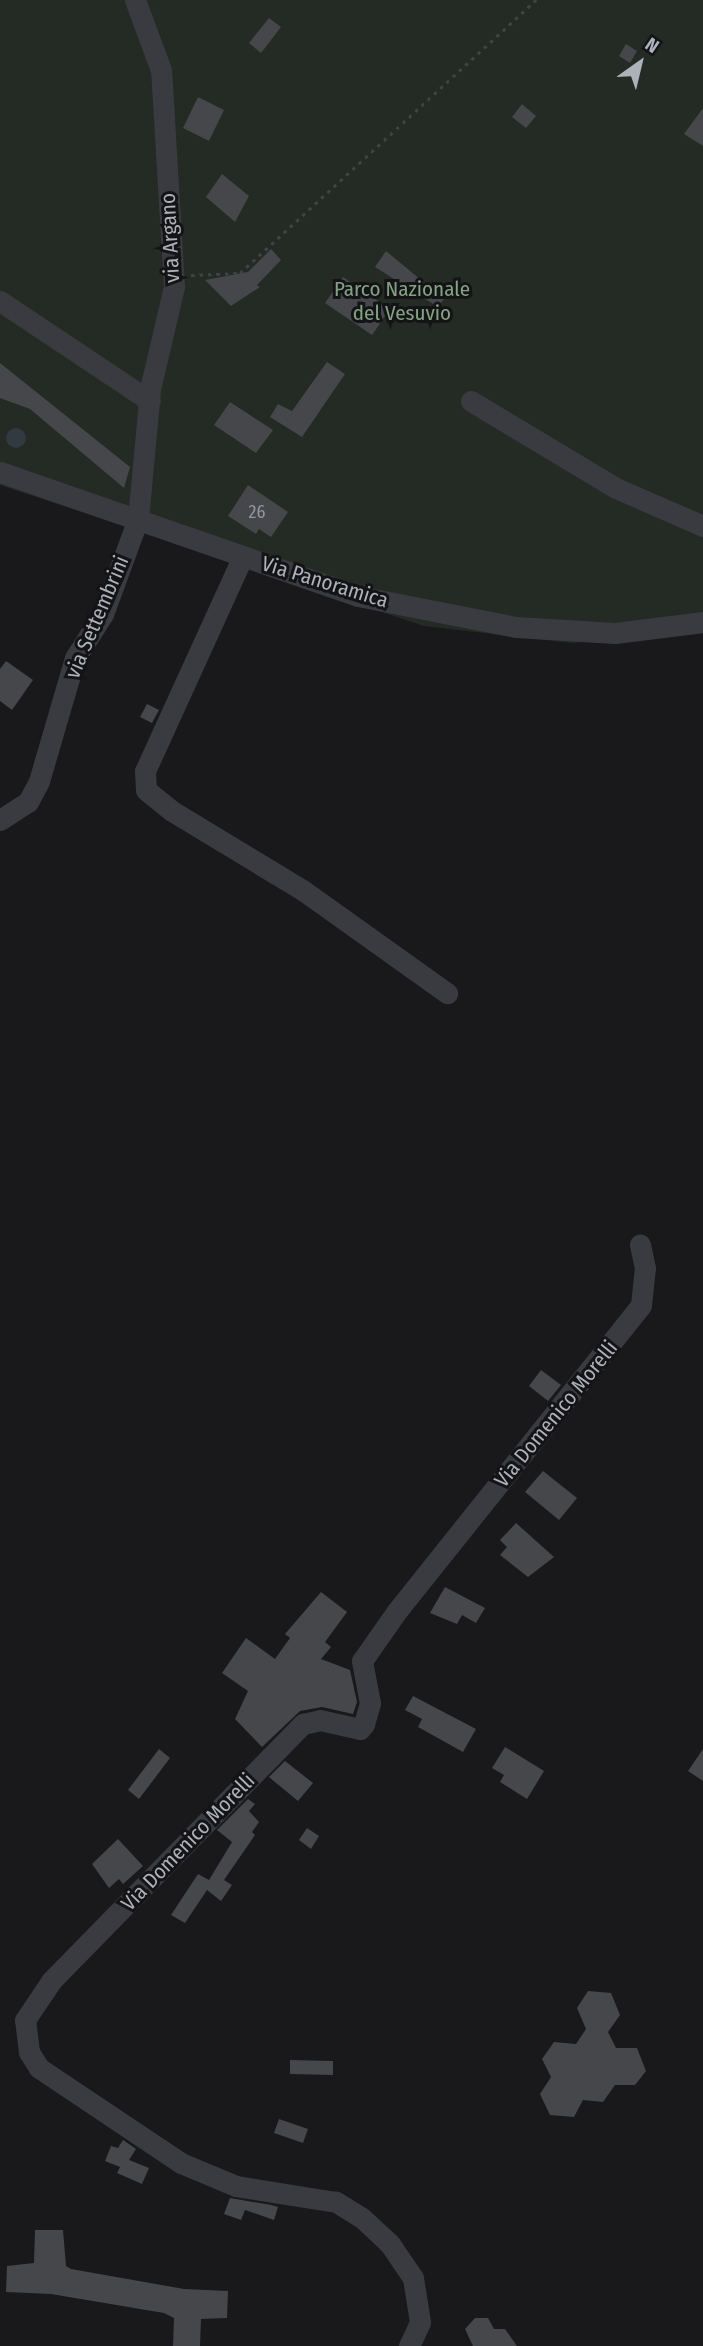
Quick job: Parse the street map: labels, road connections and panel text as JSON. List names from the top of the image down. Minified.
{"streets":{"street":["via Argano","Via Panoramica","via Settembrini","Via Domenico Morelli"]},"crossings":[["via Argano","Via Panoramica"],["via Argano","via Settembrini"],["Via Panoramica","via Settembrini"]],"parks":["Parco Nazionale del Vesuvio"],"house_numbers":["26"],"north":"top right"}
